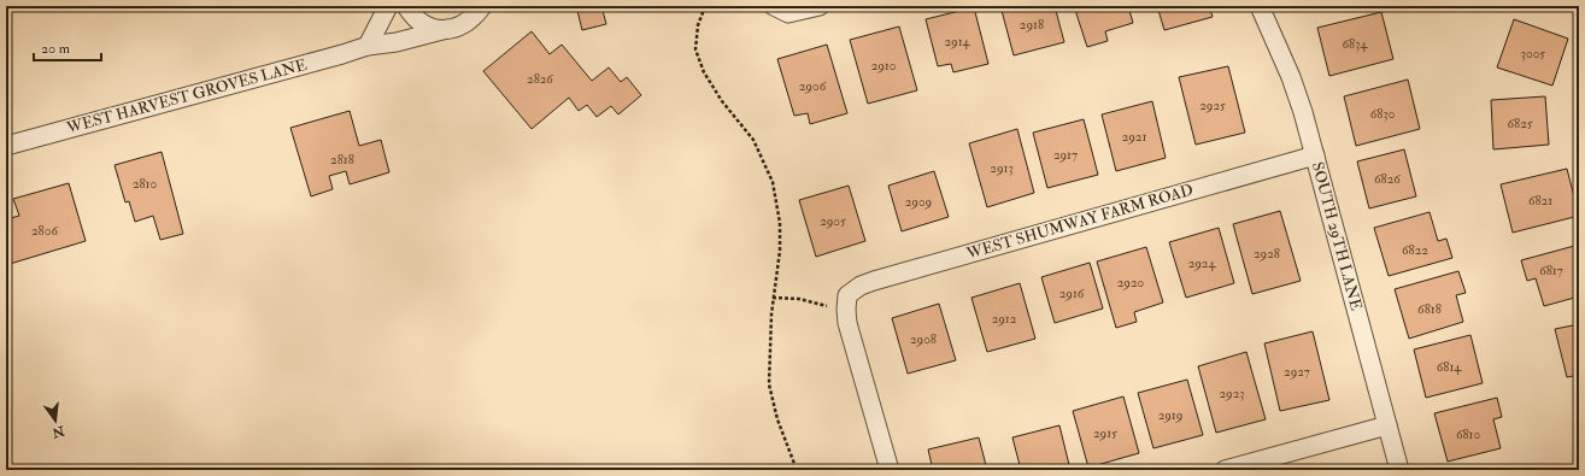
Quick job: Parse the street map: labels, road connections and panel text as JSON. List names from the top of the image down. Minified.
{"streets":{"street":["WEST HARVEST GROVES LANE","WEST SHUMWAY FARM ROAD","SOUTH 29TH LANE"]},"crossings":[["WEST SHUMWAY FARM ROAD","SOUTH 29TH LANE"]],"house_numbers":["2918","2914","6834","3005","2910","2826","2906","2925","6830","6825","2921","2917","2818","2913","6826","2810","6821","2909","2905","2806","6822","2928","2924","6817","2920","2916","6818","2912","2908","6814","2927","2923","2919","2915","6810"],"scale_bar":"20 m","north":"bottom"}
